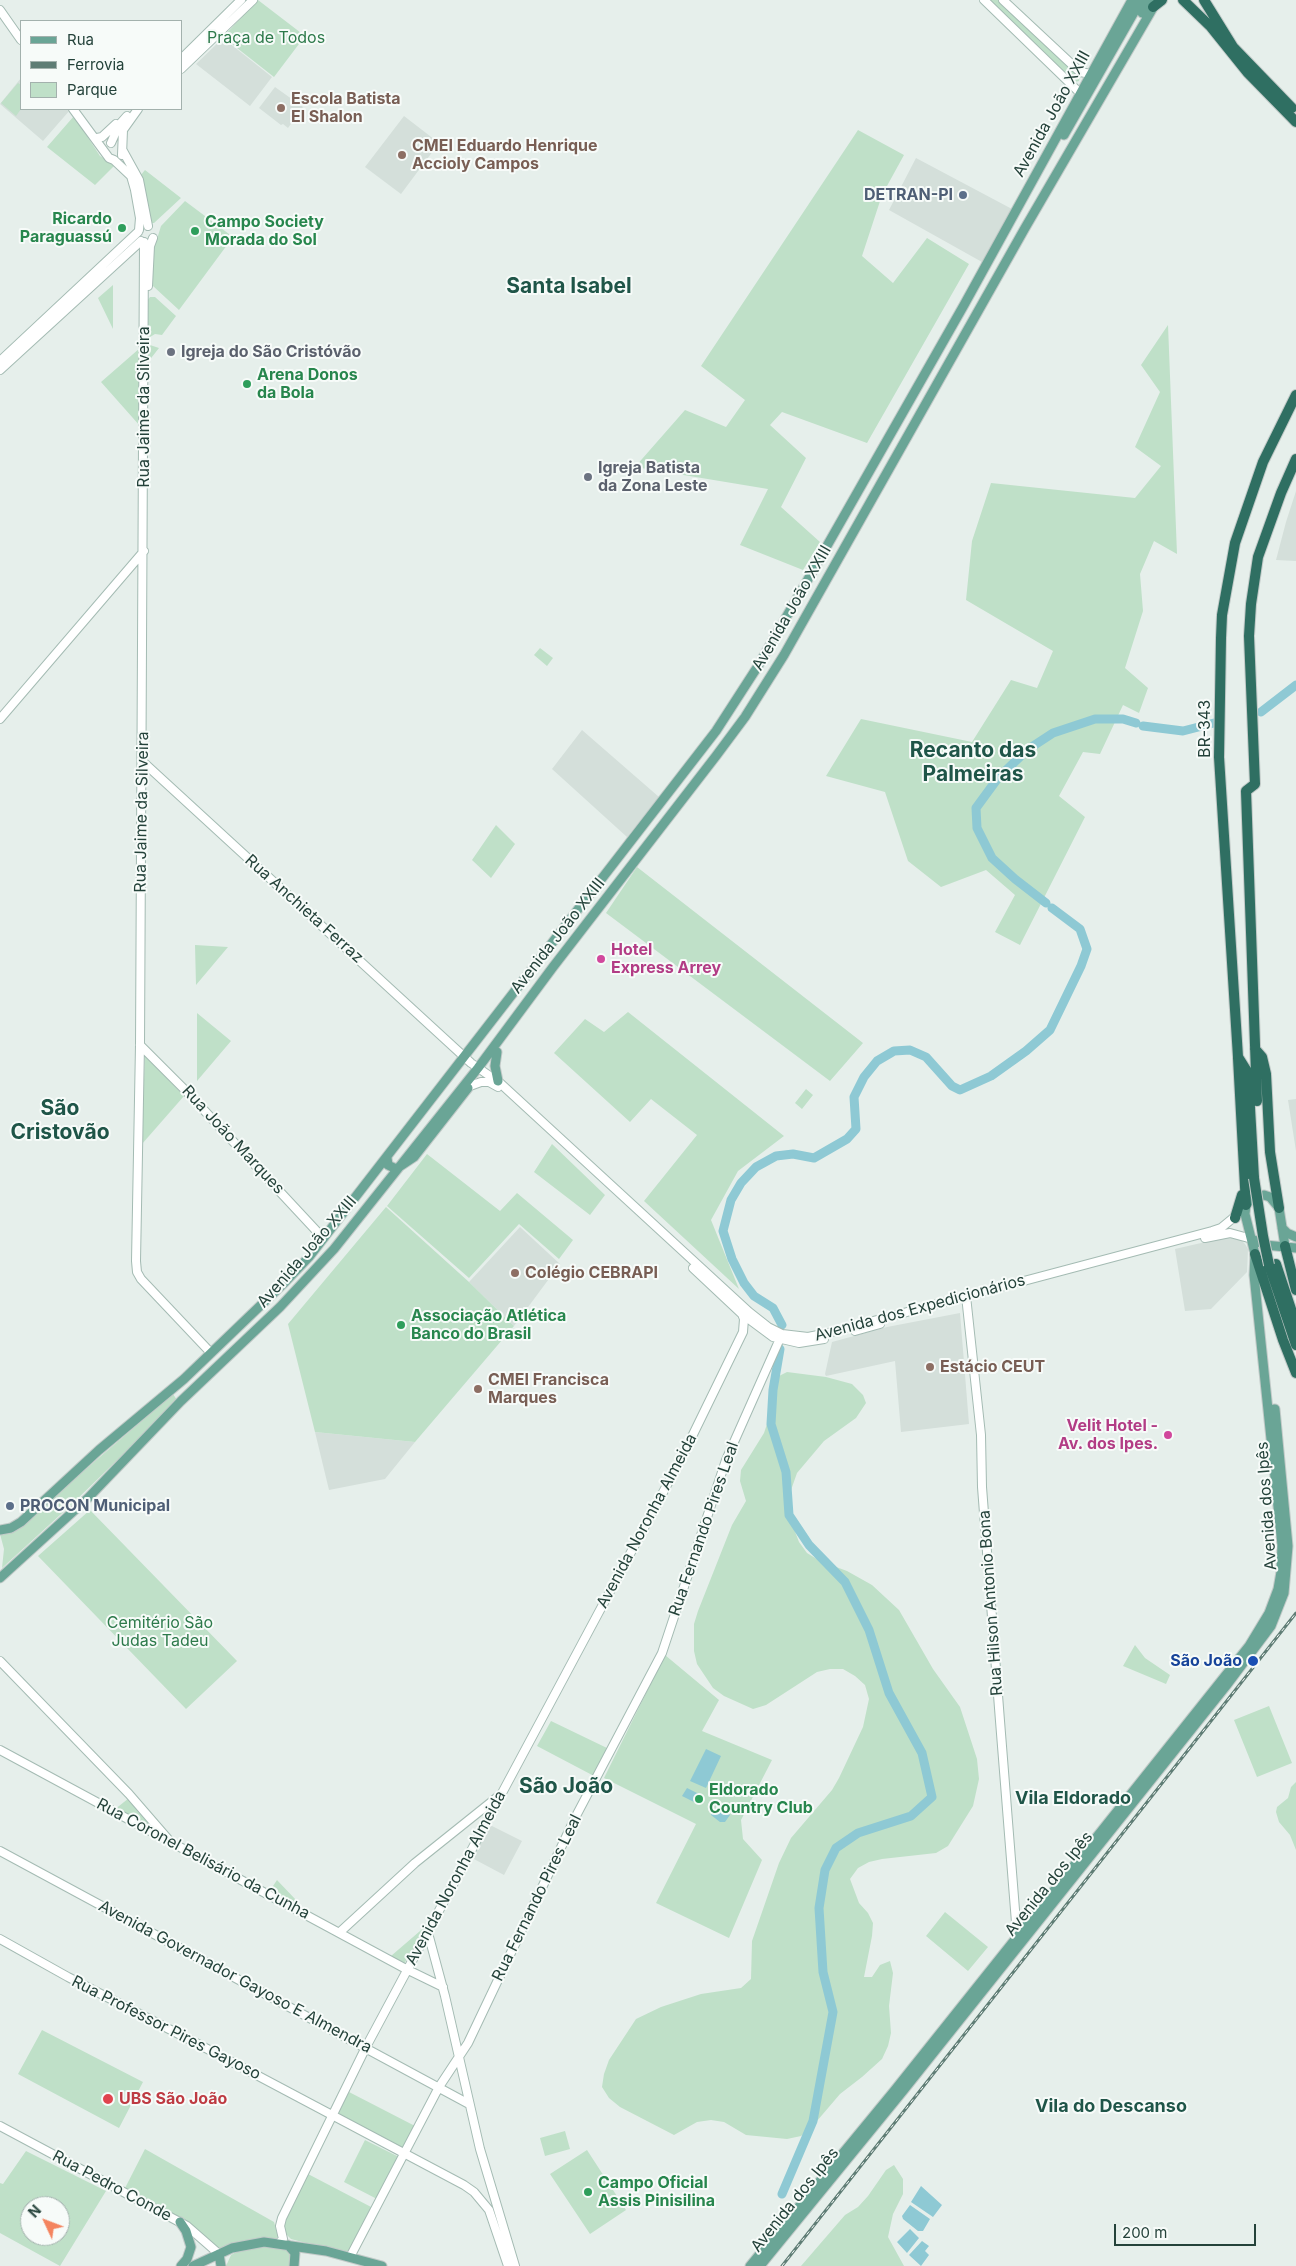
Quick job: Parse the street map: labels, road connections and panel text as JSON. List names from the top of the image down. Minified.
{"streets":{"highway":["BR-343"],"main road":["Avenida João XXIII","Rua Jaime da Silveira","Rua Anchieta Ferraz","Rua João Marques","Avenida dos Expedicionários","Avenida dos Ipês","Avenida Noronha Almeida","Rua Fernando Pires Leal","Rua Hilson Antonio Bona","Rua Coronel Belisário da Cunha","Avenida Governador Gayoso E Almendra","Rua Professor Pires Gayoso","Rua Pedro Conde"]},"crossings":[["Avenida João XXIII","Rua Jaime da Silveira"],["Avenida João XXIII","Rua Anchieta Ferraz"],["Avenida João XXIII","Rua João Marques"],["Avenida João XXIII","Avenida dos Expedicionários"],["Rua Jaime da Silveira","Rua Anchieta Ferraz"],["Rua Jaime da Silveira","Rua João Marques"],["Rua Anchieta Ferraz","Avenida dos Expedicionários"],["Avenida dos Expedicionários","Rua Fernando Pires Leal"],["Avenida dos Expedicionários","Rua Hilson Antonio Bona"],["Avenida dos Ipês","Rua Hilson Antonio Bona"],["Avenida Noronha Almeida","Rua Coronel Belisário da Cunha"],["Avenida Noronha Almeida","Avenida Governador Gayoso E Almendra"],["Avenida Noronha Almeida","Rua Professor Pires Gayoso"],["Rua Fernando Pires Leal","Avenida Governador Gayoso E Almendra"],["Rua Fernando Pires Leal","Rua Professor Pires Gayoso"]],"districts":["Santa Isabel","Recanto das Palmeiras","São Cristovão","São João","Vila Eldorado","Vila do Descanso"],"parks":["Praça de Todos","Cemitério São Judas Tadeu"],"places":["Escola Batista El Shalon","CMEI Eduardo Henrique Accioly Campos","DETRAN-PI","Ricardo Paraguassú","Campo Society Morada do Sol","Igreja do São Cristóvão","Arena Donos da Bola","Igreja Batista da Zona Leste","Hotel Express Arrey","Colégio CEBRAPI","Associação Atlética Banco do Brasil","Estácio CEUT","CMEI Francisca Marques","Velit Hotel - Av. dos Ipes.","PROCON Municipal","São João","Eldorado Country Club","UBS São João","Campo Oficial Assis Pinisilina"],"legend":["Rua","Ferrovia","Parque"],"scale_bar":"200 m","north":"top left"}
